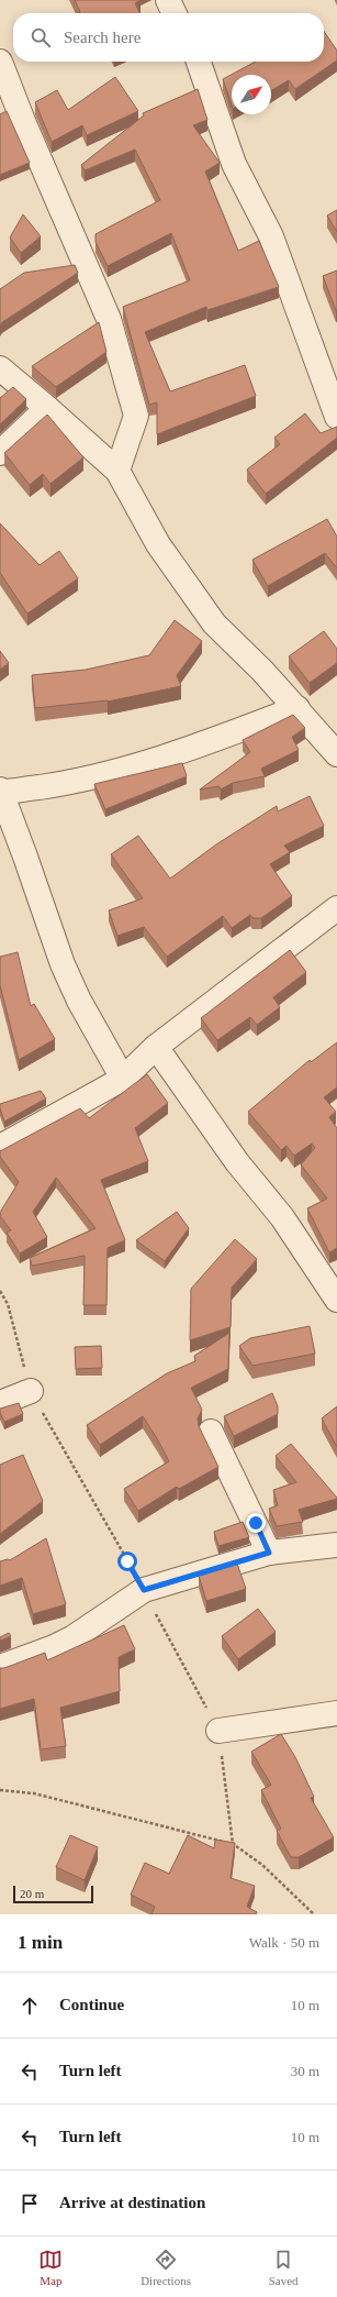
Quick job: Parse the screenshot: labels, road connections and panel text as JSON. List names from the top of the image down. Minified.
{"scale_bar":"20 m","north":"top right","page":{"search":"Search here","scale":"20 m","heading":["1 min","Walk · 50 m"],"list":[["Continue","10 m"],["Turn left","30 m"],["Turn left","10 m"],"Arrive at destination"],"nav":["Map","Directions","Saved"]}}
